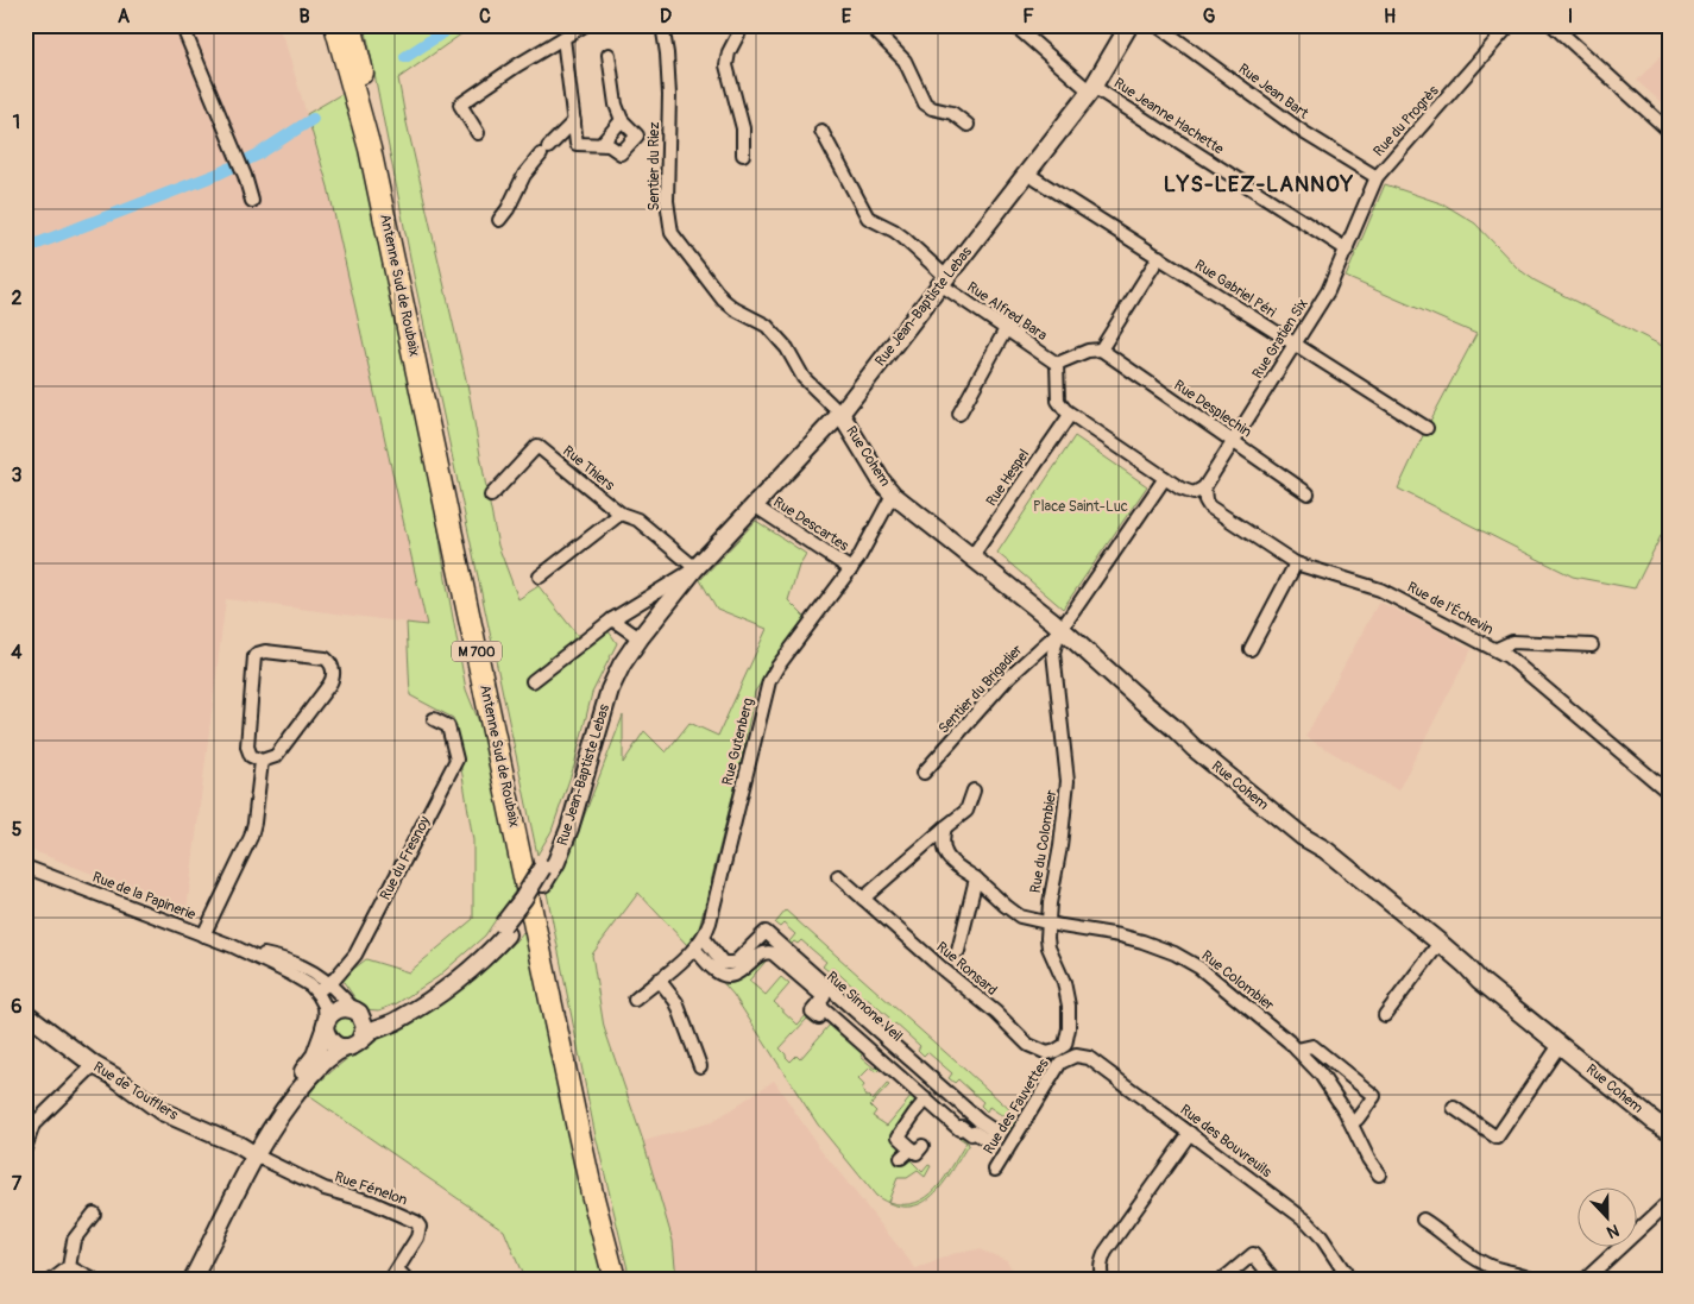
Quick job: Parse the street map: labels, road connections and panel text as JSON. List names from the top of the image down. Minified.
{"streets":{"highway":["Antenne Sud de Roubaix","M 700"],"street":["Rue Jean Bart","Rue Jeanne Hachette","Rue du Progrès","Sentier du Riez","Rue Gabriel Péri","Rue Jean-Baptiste Lebas","Rue Alfred Bara","Rue Gratien Six","Rue Desplechin","Rue Cohem","Rue Thiers","Rue Hespel","Rue Descartes","Rue de l'Échevin","Sentier du Brigadier","Rue Gutenberg","Rue du Colombier","Rue du Fresnoy","Rue de la Papinerie","Rue Ronsard","Rue Colombier","Rue de Toufflers","Rue des Fauvettes","Rue des Bouvreuils","Rue Fénelon"]},"crossings":[["Rue Jean Bart","Rue du Progrès"],["Rue Jeanne Hachette","Rue du Progrès"],["Rue Jeanne Hachette","Rue Jean-Baptiste Lebas"],["Rue Jeanne Hachette","Rue Gratien Six"],["Rue du Progrès","Rue Gratien Six"],["Sentier du Riez","Rue Jean-Baptiste Lebas"],["Sentier du Riez","Rue Cohem"],["Rue Gabriel Péri","Rue Jean-Baptiste Lebas"],["Rue Gabriel Péri","Rue Gratien Six"],["Rue Jean-Baptiste Lebas","Rue Alfred Bara"],["Rue Jean-Baptiste Lebas","Rue Cohem"],["Rue Jean-Baptiste Lebas","Rue Thiers"],["Rue Jean-Baptiste Lebas","Rue Descartes"],["Rue Jean-Baptiste Lebas","Rue de la Papinerie"],["Rue Gratien Six","Rue Desplechin"],["Rue Cohem","Rue Hespel"],["Rue Cohem","Sentier du Brigadier"],["Rue Cohem","Rue Gutenberg"],["Rue Cohem","Rue du Colombier"],["Rue Descartes","Rue Gutenberg"],["Sentier du Brigadier","Rue du Colombier"],["Rue du Colombier","Rue Ronsard"],["Rue du Colombier","Rue Colombier"],["Rue du Colombier","Rue des Fauvettes"],["Rue du Colombier","Rue des Bouvreuils"],["Rue du Fresnoy","Rue de la Papinerie"],["Rue Ronsard","Rue des Fauvettes"],["Rue Ronsard","Rue des Bouvreuils"],["Rue de Toufflers","Rue Fénelon"],["Rue des Fauvettes","Rue des Bouvreuils"]],"districts":["LYS-LEZ-LANNOY"],"parks":["Place Saint-Luc"],"north":"bottom","grid":{"columns":["A","B","C","D","E","F","G","H","I"],"rows":["1","2","3","4","5","6","7"]}}
